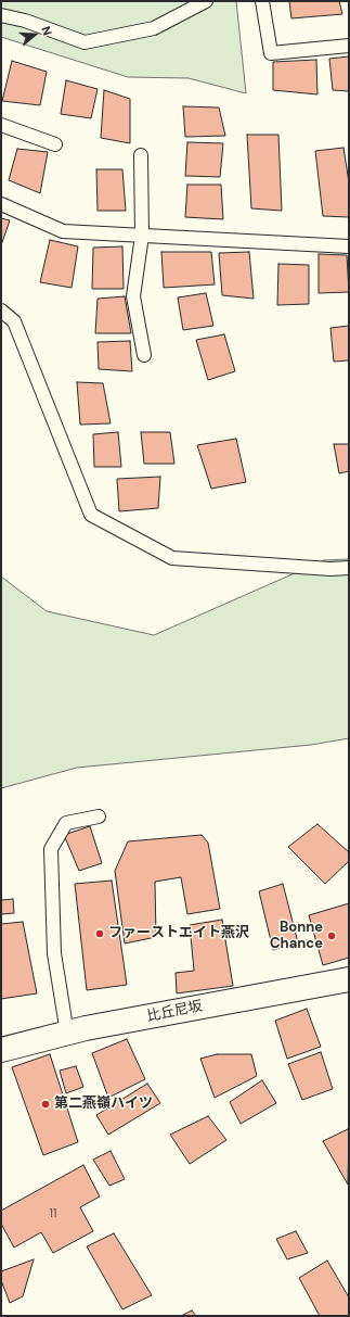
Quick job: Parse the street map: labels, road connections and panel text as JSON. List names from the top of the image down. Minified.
{"streets":{"street":["比丘尼坂"]},"places":["ファーストエイト燕沢","Bonne Chance","第二燕嶺ハイツ"],"house_numbers":["11"],"north":"right"}
